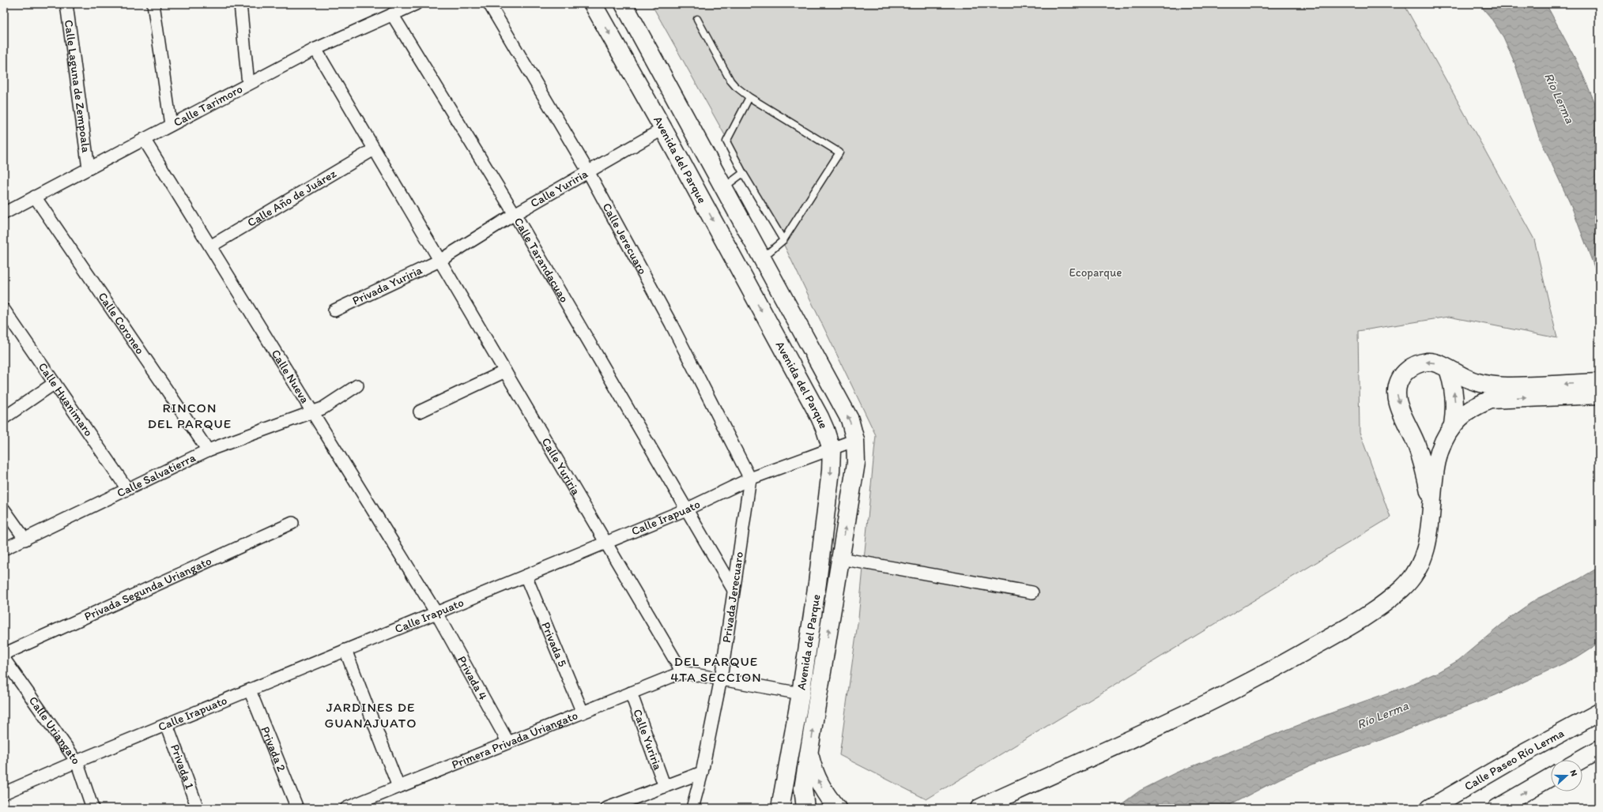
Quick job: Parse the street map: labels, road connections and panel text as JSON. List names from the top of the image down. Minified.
{"streets":{"street":["Calle Laguna de Zempoala","Calle Tarimoro","Avenida del Parque","Calle Yuriria","Calle Año de Juárez","Calle Jerecuaro","Calle Tarandacuao","Privada Yuriria","Calle Coroneo","Calle Nueva","Calle Huanimaro","Calle Salvatierra","Calle Irapuato","Privada Segunda Uriangato","Privada Jerecuaro","Privada 5","Privada 4","Calle Uriangato","Primera Privada Uriangato","Privada 2","Calle Paseo Río Lerma","Privada 1"]},"crossings":[["Calle Laguna de Zempoala","Calle Tarimoro"],["Calle Tarimoro","Calle Yuriria"],["Calle Tarimoro","Calle Tarandacuao"],["Calle Tarimoro","Calle Coroneo"],["Calle Tarimoro","Calle Nueva"],["Avenida del Parque","Calle Yuriria"],["Avenida del Parque","Calle Irapuato"],["Calle Yuriria","Calle Año de Juárez"],["Calle Yuriria","Calle Jerecuaro"],["Calle Yuriria","Calle Tarandacuao"],["Calle Yuriria","Privada Yuriria"],["Calle Yuriria","Calle Irapuato"],["Calle Yuriria","Primera Privada Uriangato"],["Calle Año de Juárez","Calle Nueva"],["Calle Jerecuaro","Calle Irapuato"],["Calle Jerecuaro","Privada Jerecuaro"],["Calle Tarandacuao","Calle Irapuato"],["Calle Tarandacuao","Privada Jerecuaro"],["Calle Coroneo","Calle Salvatierra"],["Calle Nueva","Calle Salvatierra"],["Calle Nueva","Calle Irapuato"],["Calle Nueva","Privada 4"],["Calle Huanimaro","Calle Salvatierra"],["Calle Irapuato","Privada Jerecuaro"],["Calle Irapuato","Privada 5"],["Calle Irapuato","Privada 4"],["Calle Irapuato","Calle Uriangato"],["Calle Irapuato","Privada 2"],["Calle Irapuato","Privada 1"],["Privada 5","Primera Privada Uriangato"],["Privada 4","Primera Privada Uriangato"]],"districts":["RINCON DEL PARQUE","DEL PARQUE 4TA SECCION","JARDINES DE GUANAJUATO"],"water":["Río Lerma"],"parks":["Ecoparque"],"north":"right"}
